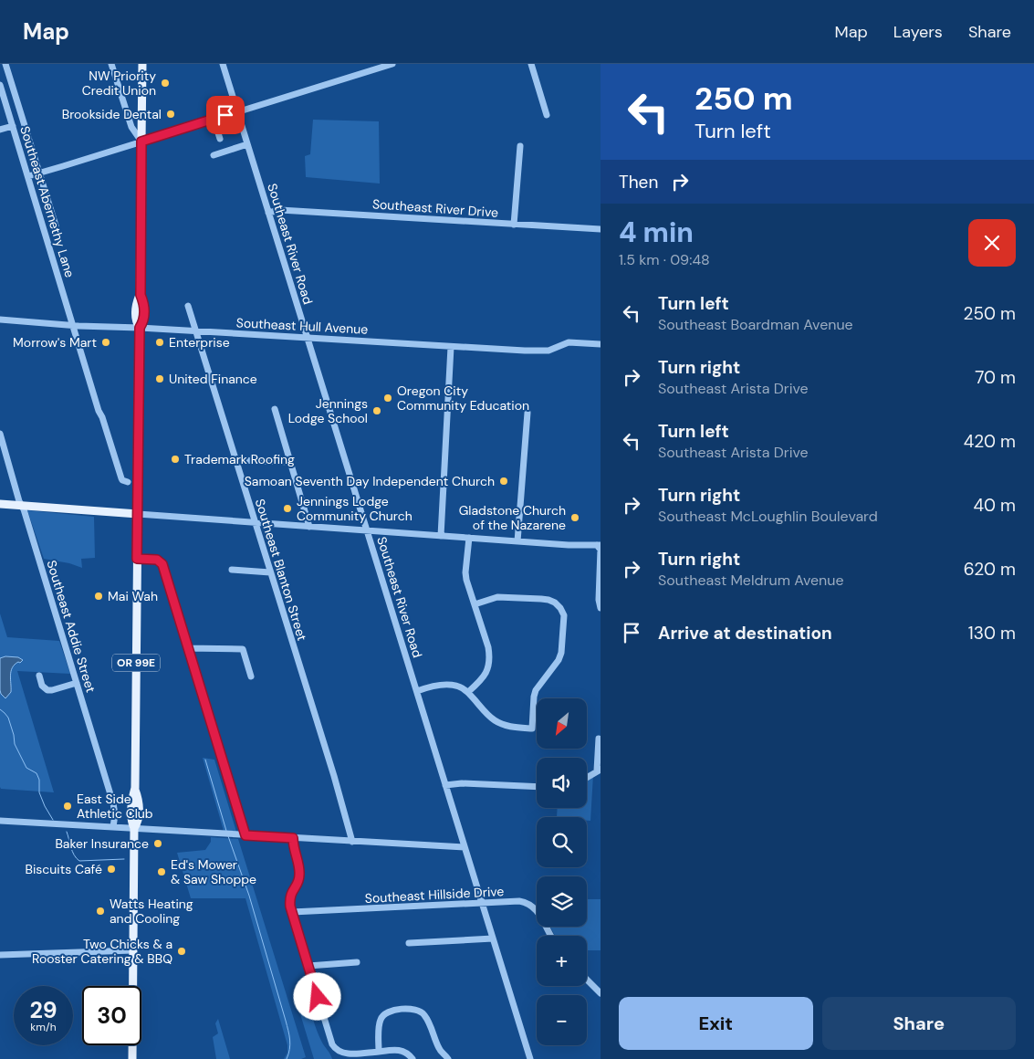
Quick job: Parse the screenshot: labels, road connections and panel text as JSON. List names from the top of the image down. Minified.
{"streets":{"main road":["OR 99E"],"street":["Southeast Abernethy Lane","Southeast River Drive","Southeast River Road","Southeast Hull Avenue","Southeast Blanton Street","Southeast Addie Street","Southeast Hillside Drive"]},"crossings":[["Southeast Abernethy Lane","Southeast Hull Avenue"],["Southeast River Drive","Southeast River Road"],["Southeast River Road","Southeast Hull Avenue"],["Southeast River Road","Southeast Hillside Drive"],["Southeast Hull Avenue","Southeast Blanton Street"],["Southeast Hull Avenue","OR 99E"]],"places":["NW Priority Credit Union","Brookside Dental","Morrow's Mart","Enterprise","United Finance","Oregon City Community Education","Jennings Lodge School","Trademark Roofing","Samoan Seventh Day Independent Church","Jennings Lodge Community Church","Gladstone Church of the Nazarene","Mai Wah","East Side Athletic Club","Baker Insurance","Biscuits Café","Ed's Mower & Saw Shoppe","Watts Heating and Cooling","Two Chicks & a Rooster Catering & BBQ"],"north":"bottom left","page":{"header":"Map","nav":["Map","Layers","Share"],"turn":["250 m","Turn left"],"then":"Then","heading":["4 min","1.5 km · 09:48"],"list":[{"name":"Turn left","note":"Southeast Boardman Avenue","value":"250 m"},{"name":"Turn right","note":"Southeast Arista Drive","value":"70 m"},{"name":"Turn left","note":"Southeast Arista Drive","value":"420 m"},{"name":"Turn right","note":"Southeast McLoughlin Boulevard","value":"40 m"},{"name":"Turn right","note":"Southeast Meldrum Avenue","value":"620 m"},{"name":"Arrive at destination","value":"130 m"}],"map_buttons":["+","−"],"speed":"29 km/h","limit":"30","buttons":["Exit","Share"]}}
